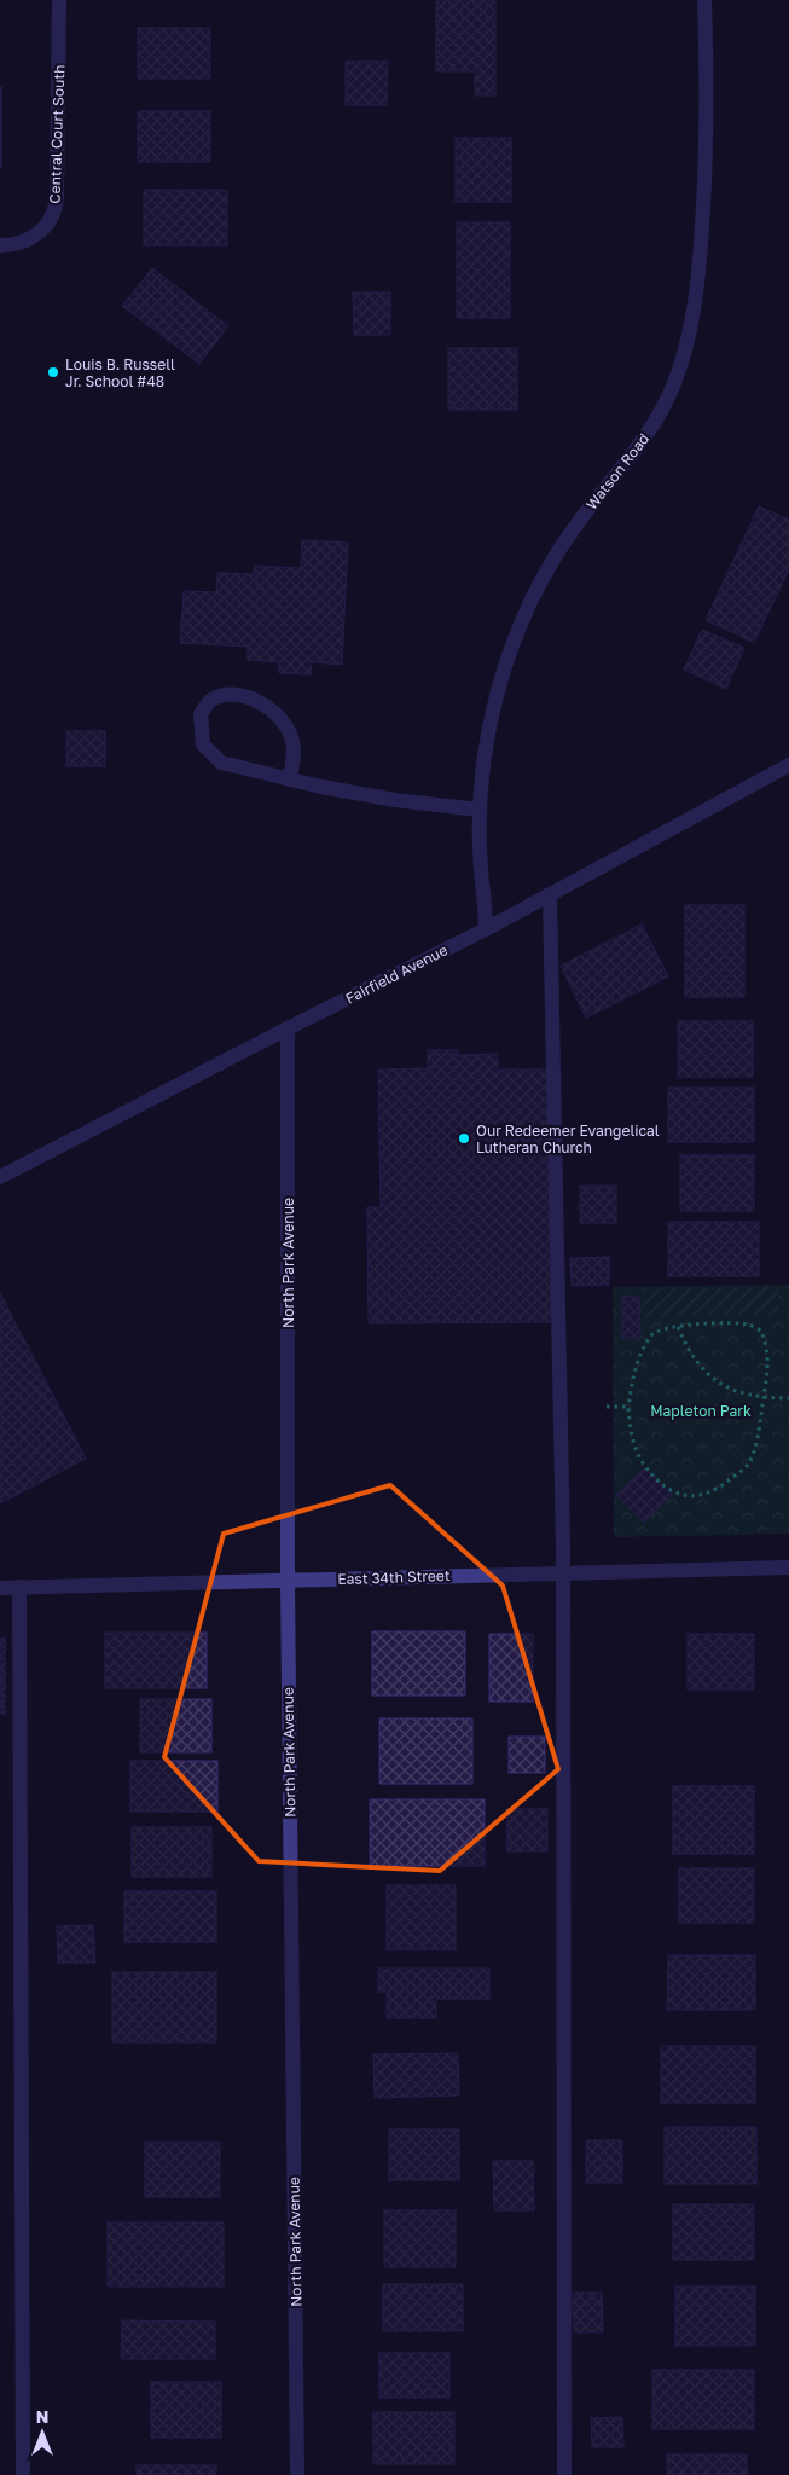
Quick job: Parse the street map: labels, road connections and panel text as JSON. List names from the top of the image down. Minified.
{"streets":{"street":["Central Court South","Watson Road","Fairfield Avenue","North Park Avenue","East 34th Street"]},"crossings":[["Watson Road","Fairfield Avenue"],["Fairfield Avenue","North Park Avenue"],["North Park Avenue","East 34th Street"]],"parks":["Mapleton Park"],"places":["Louis B. Russell Jr. School #48","Our Redeemer Evangelical Lutheran Church"],"north":"top"}
